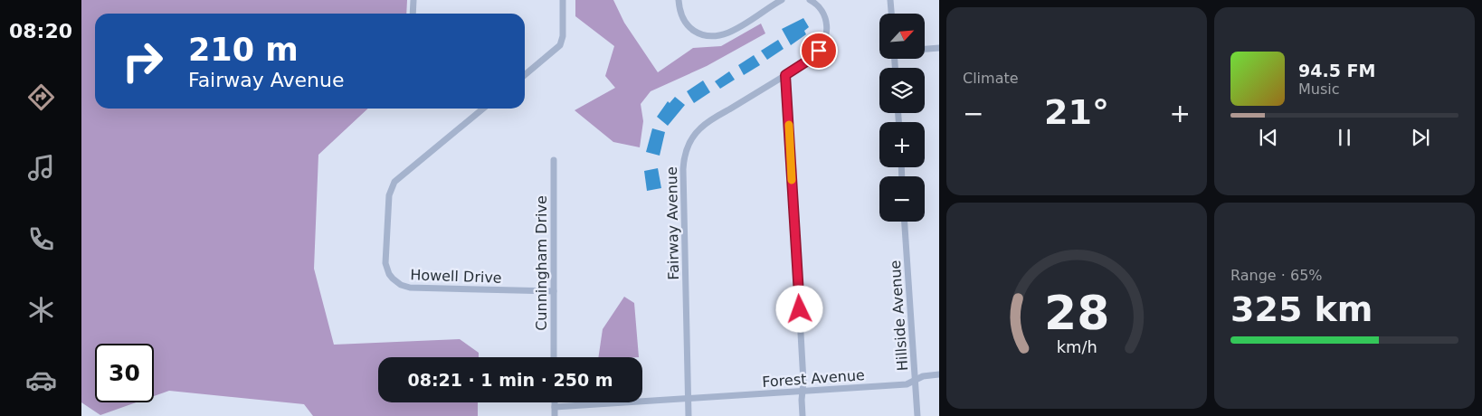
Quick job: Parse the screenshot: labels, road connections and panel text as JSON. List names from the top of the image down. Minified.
{"streets":{"street":["Fairway Avenue","Cunningham Drive","Howell Drive","Hillside Avenue","Forest Avenue"]},"crossings":[["Fairway Avenue","Forest Avenue"],["Cunningham Drive","Howell Drive"],["Hillside Avenue","Forest Avenue"]],"north":"top right","page":{"tabs":"08:20","tile":["Climate",["Range · 65%","325 km"]],"map_buttons":["+","−"],"turn":["210 m","Fairway Avenue"],"song":["94.5 FM","Music"],"heat":["−","21°","+"],"limit":"30","trip":"08:21 · 1 min · 250 m","gauge":["28","km/h"]}}
